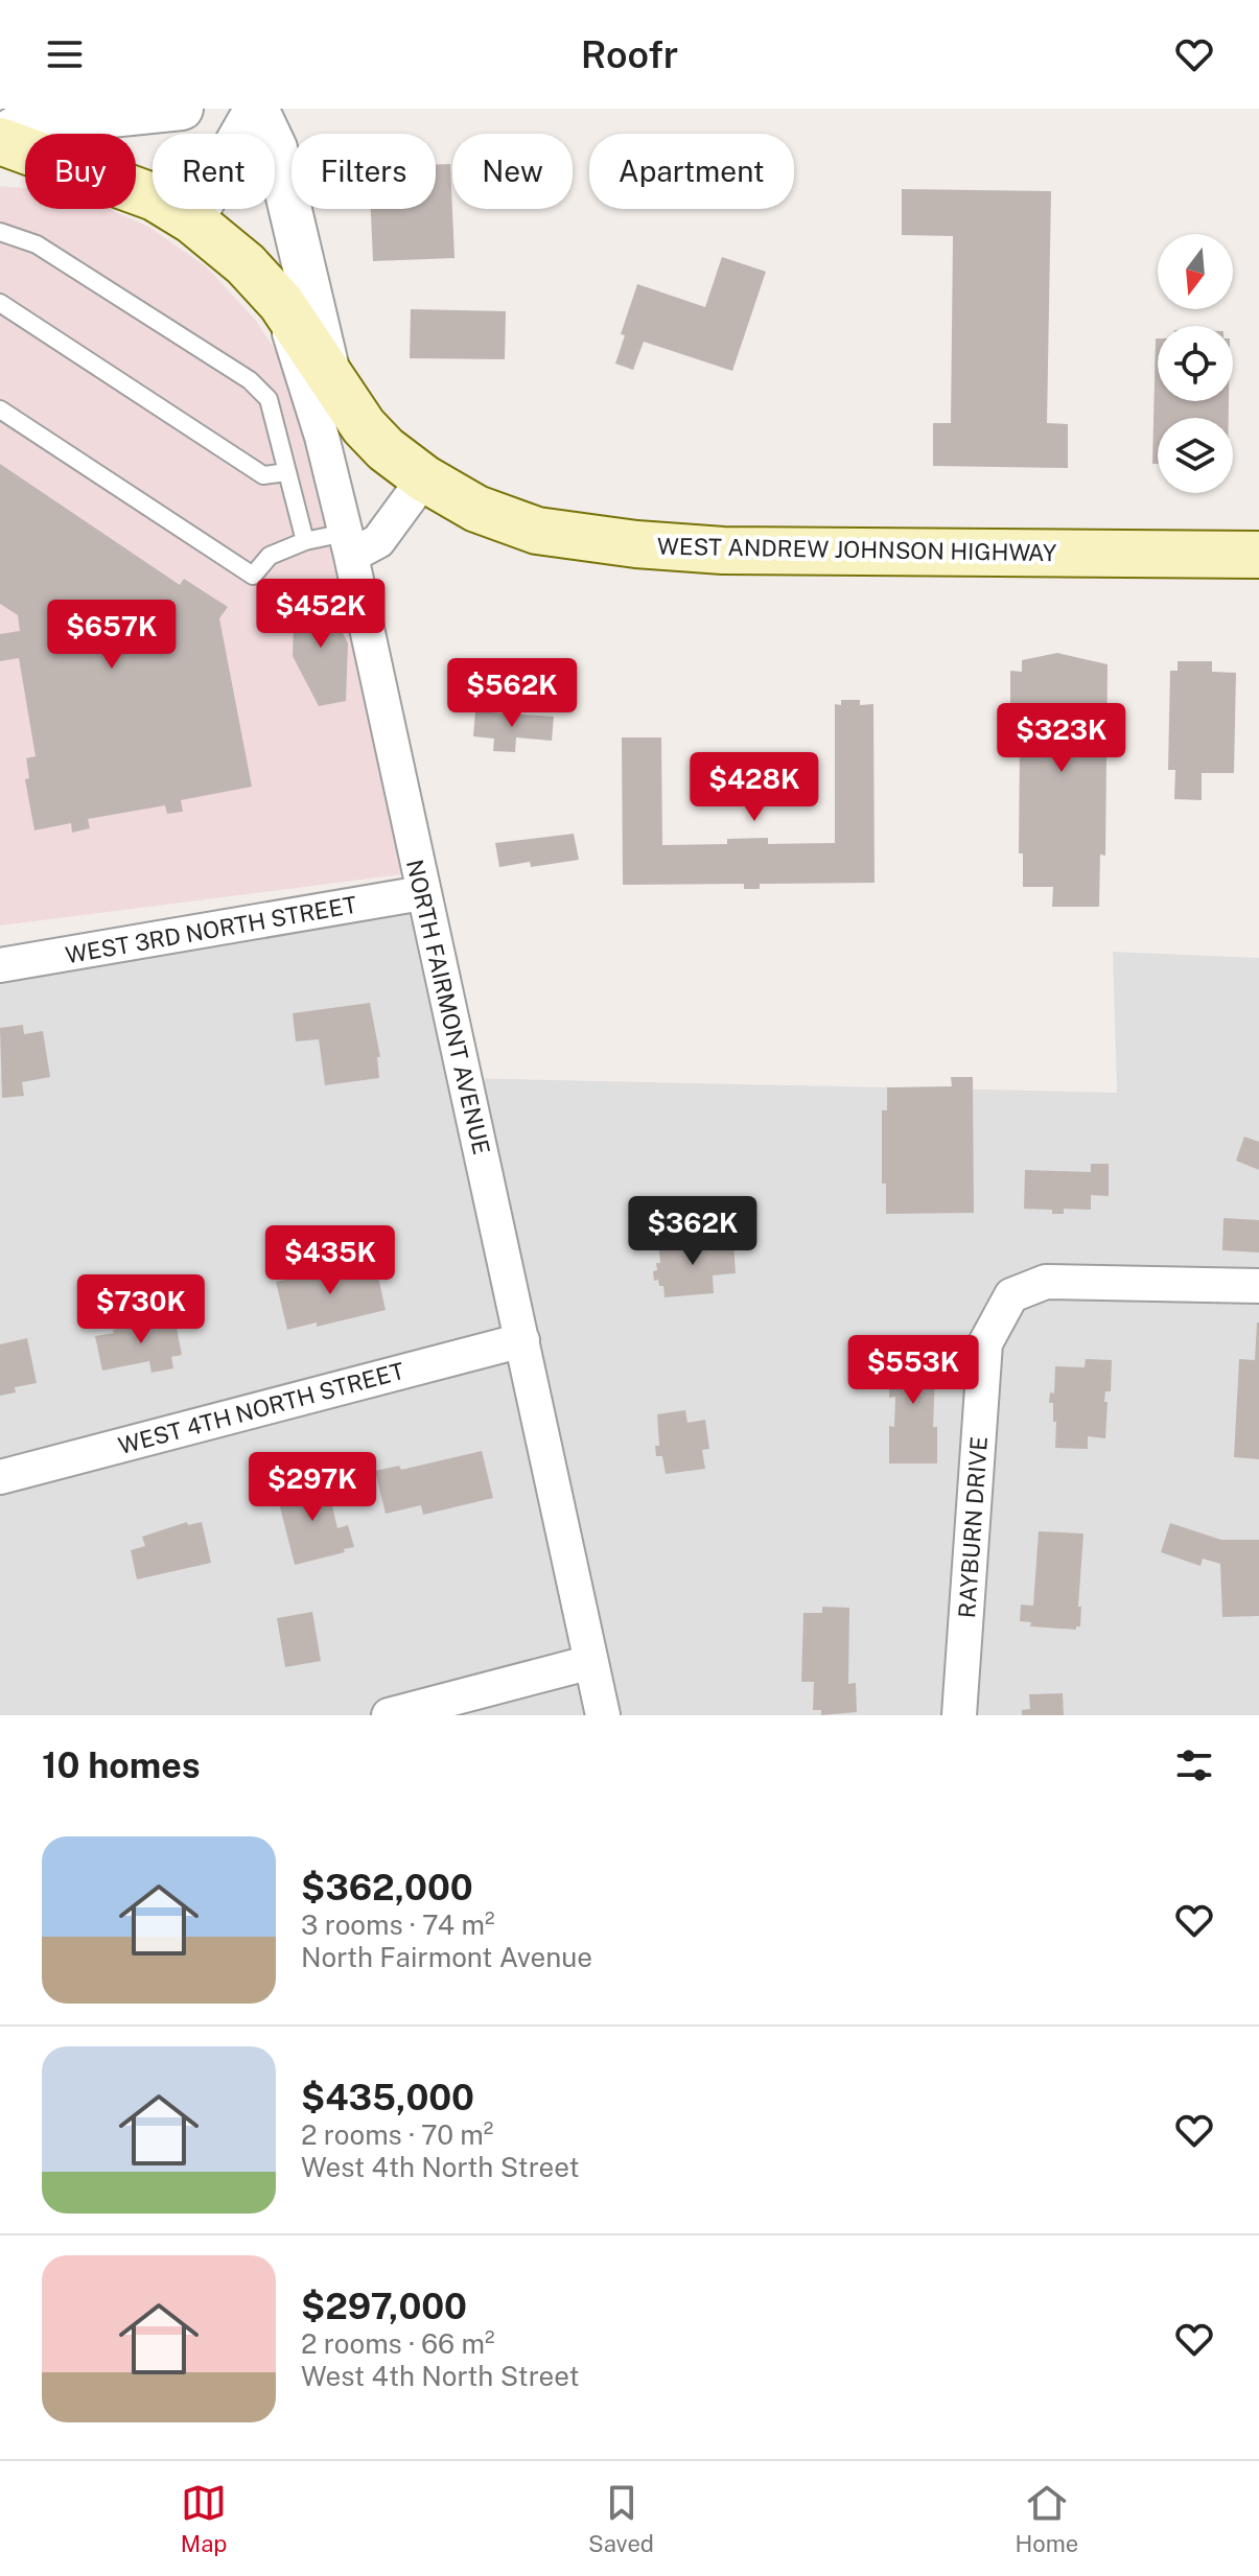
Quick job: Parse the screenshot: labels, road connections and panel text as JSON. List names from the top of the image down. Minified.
{"streets":{"main road":["WEST ANDREW JOHNSON HIGHWAY"],"street":["WEST 3RD NORTH STREET","NORTH FAIRMONT AVENUE","WEST 4TH NORTH STREET","RAYBURN DRIVE"]},"crossings":[["WEST ANDREW JOHNSON HIGHWAY","NORTH FAIRMONT AVENUE"],["WEST 3RD NORTH STREET","NORTH FAIRMONT AVENUE"],["NORTH FAIRMONT AVENUE","WEST 4TH NORTH STREET"]],"north":"bottom","page":{"header":"Roofr","chip":["Buy","Rent","Filters","New","Apartment"],"price":["$452K","$657K","$562K","$323K","$428K","$362K","$435K","$730K","$553K","$297K"],"heading":"10 homes","list":[{"name":"$362,000","note":"3 rooms · 74 m² · North Fairmont Avenue"},{"name":"$435,000","note":"2 rooms · 70 m² · West 4th North Street"},{"name":"$297,000","note":"2 rooms · 66 m² · West 4th North Street"}],"tabs":["Map","Saved","Home"]}}
